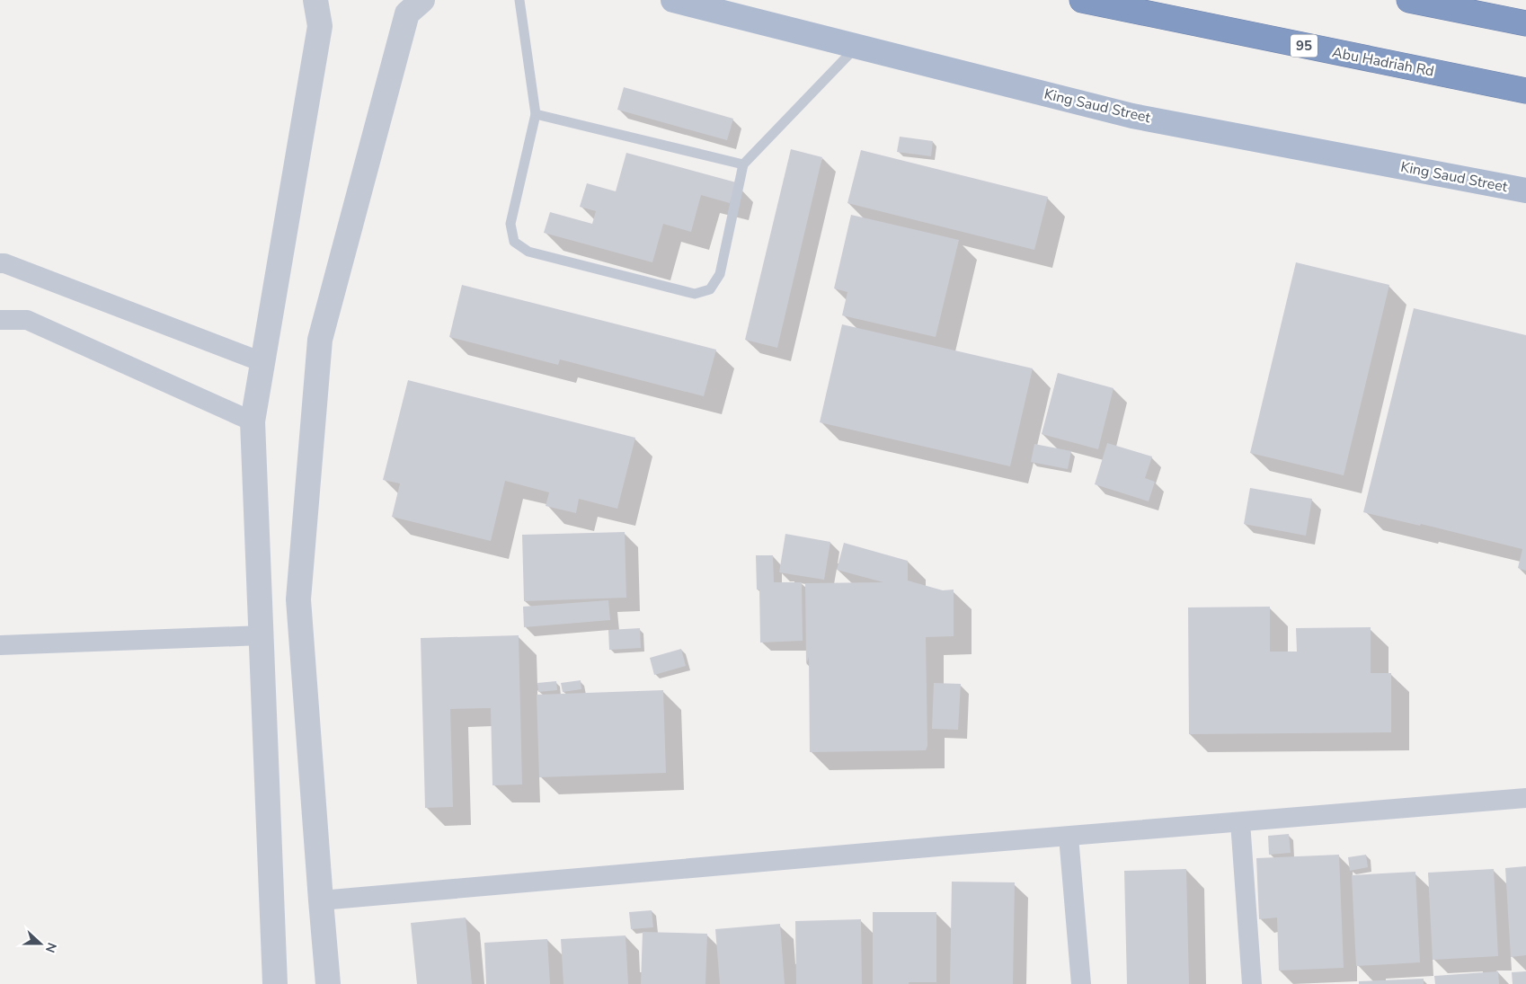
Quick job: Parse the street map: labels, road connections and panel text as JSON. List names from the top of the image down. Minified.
{"streets":{"highway":["95","Abu Hadriah Rd"],"main road":["King Saud Street"]},"north":"right"}
